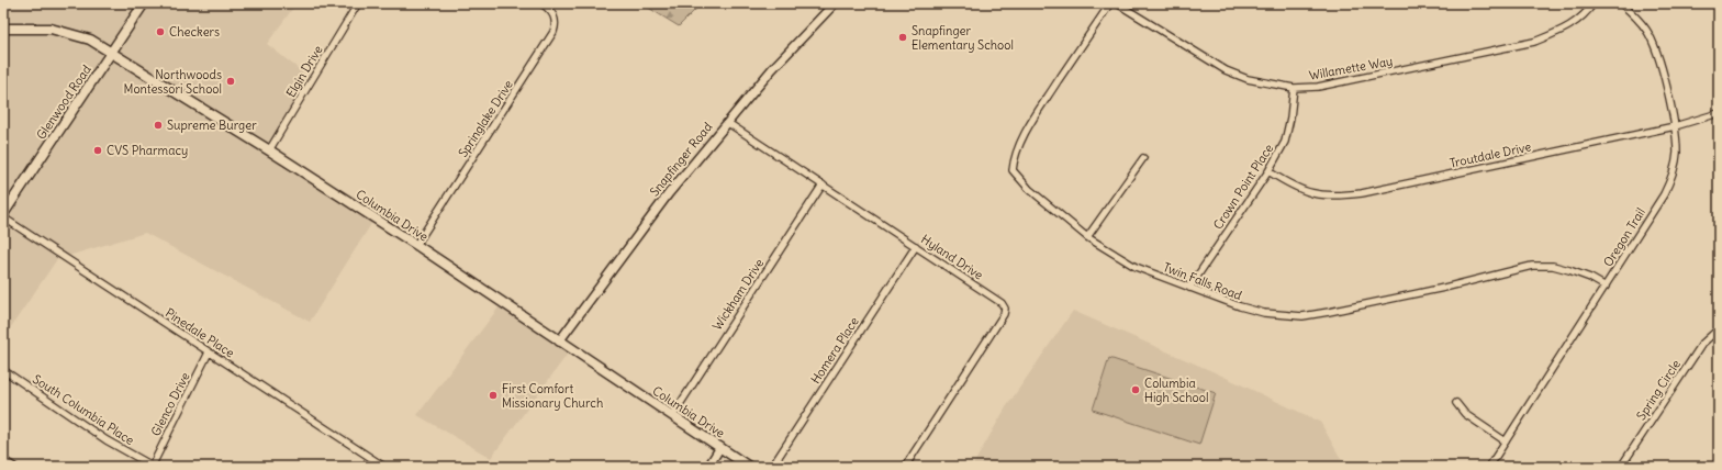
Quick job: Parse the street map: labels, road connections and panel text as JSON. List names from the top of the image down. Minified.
{"streets":{"main road":["Glenwood Road","Columbia Drive"],"street":["Willamette Way","Elgin Drive","Springlake Drive","Troutdale Drive","Snapfinger Road","Crown Point Place","Oregon Trail","Hyland Drive","Twin Falls Road","Wickham Drive","Pinedale Place","Homera Place","Spring Circle","Glenco Drive","South Columbia Place"]},"crossings":[["Willamette Way","Crown Point Place"],["Elgin Drive","Columbia Drive"],["Glenwood Road","Columbia Drive"],["Springlake Drive","Columbia Drive"],["Troutdale Drive","Crown Point Place"],["Troutdale Drive","Oregon Trail"],["Snapfinger Road","Columbia Drive"],["Snapfinger Road","Hyland Drive"],["Crown Point Place","Twin Falls Road"],["Columbia Drive","Wickham Drive"],["Oregon Trail","Twin Falls Road"],["Hyland Drive","Wickham Drive"],["Hyland Drive","Homera Place"],["Pinedale Place","Glenco Drive"],["Glenco Drive","South Columbia Place"]],"places":["Checkers","Snapfinger Elementary School","Northwoods Montessori School","Supreme Burger","CVS Pharmacy","Columbia High School","First Comfort Missionary Church"]}
